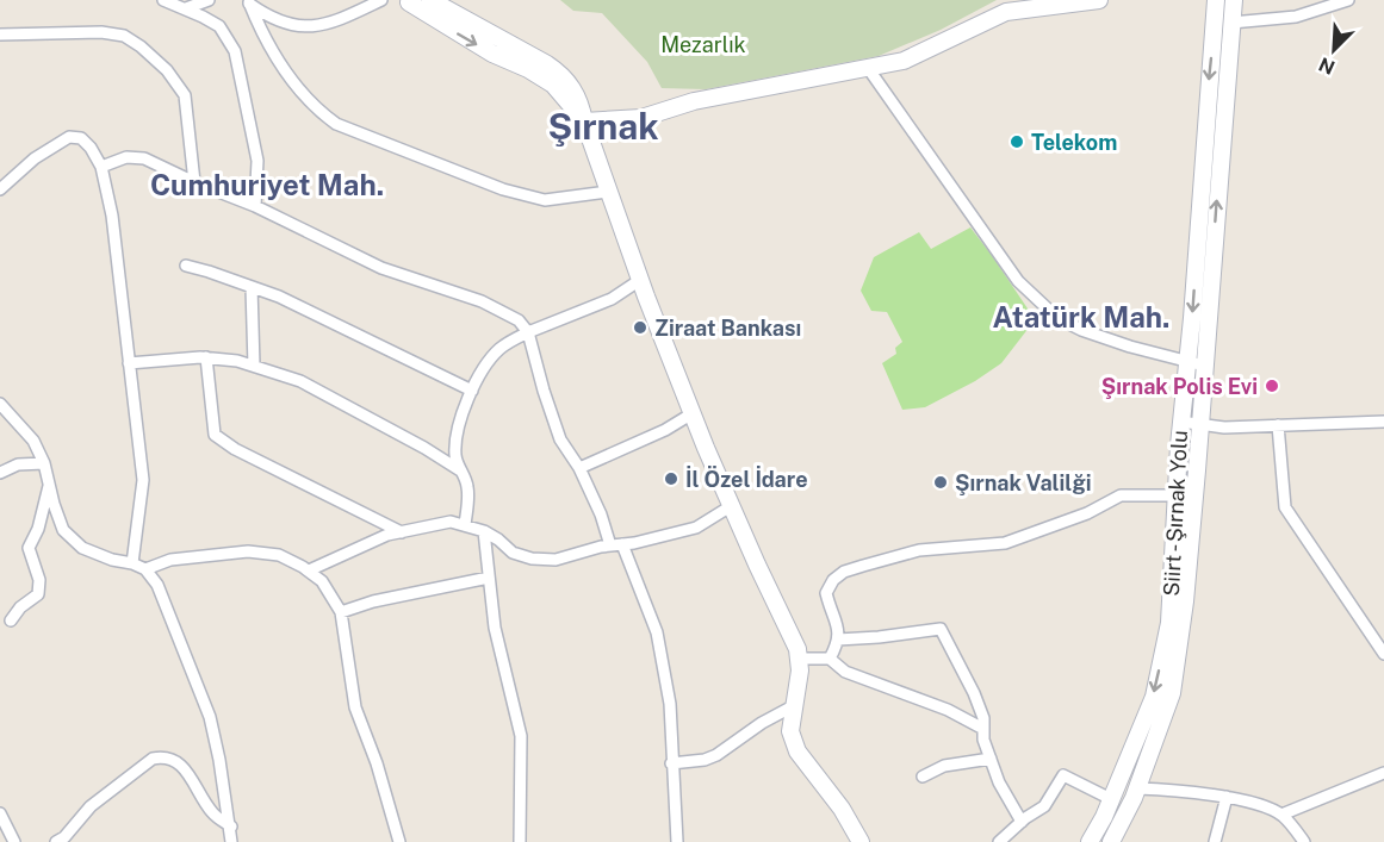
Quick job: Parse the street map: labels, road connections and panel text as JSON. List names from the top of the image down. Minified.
{"streets":{"street":["Siirt - Şırnak Yolu"]},"districts":["Şırnak","Cumhuriyet Mah.","Atatürk Mah."],"parks":["Mezarlık"],"places":["Telekom","Ziraat Bankası","Şırnak Polis Evi","İl Özel İdare","Şırnak Valilği"],"north":"bottom left"}
